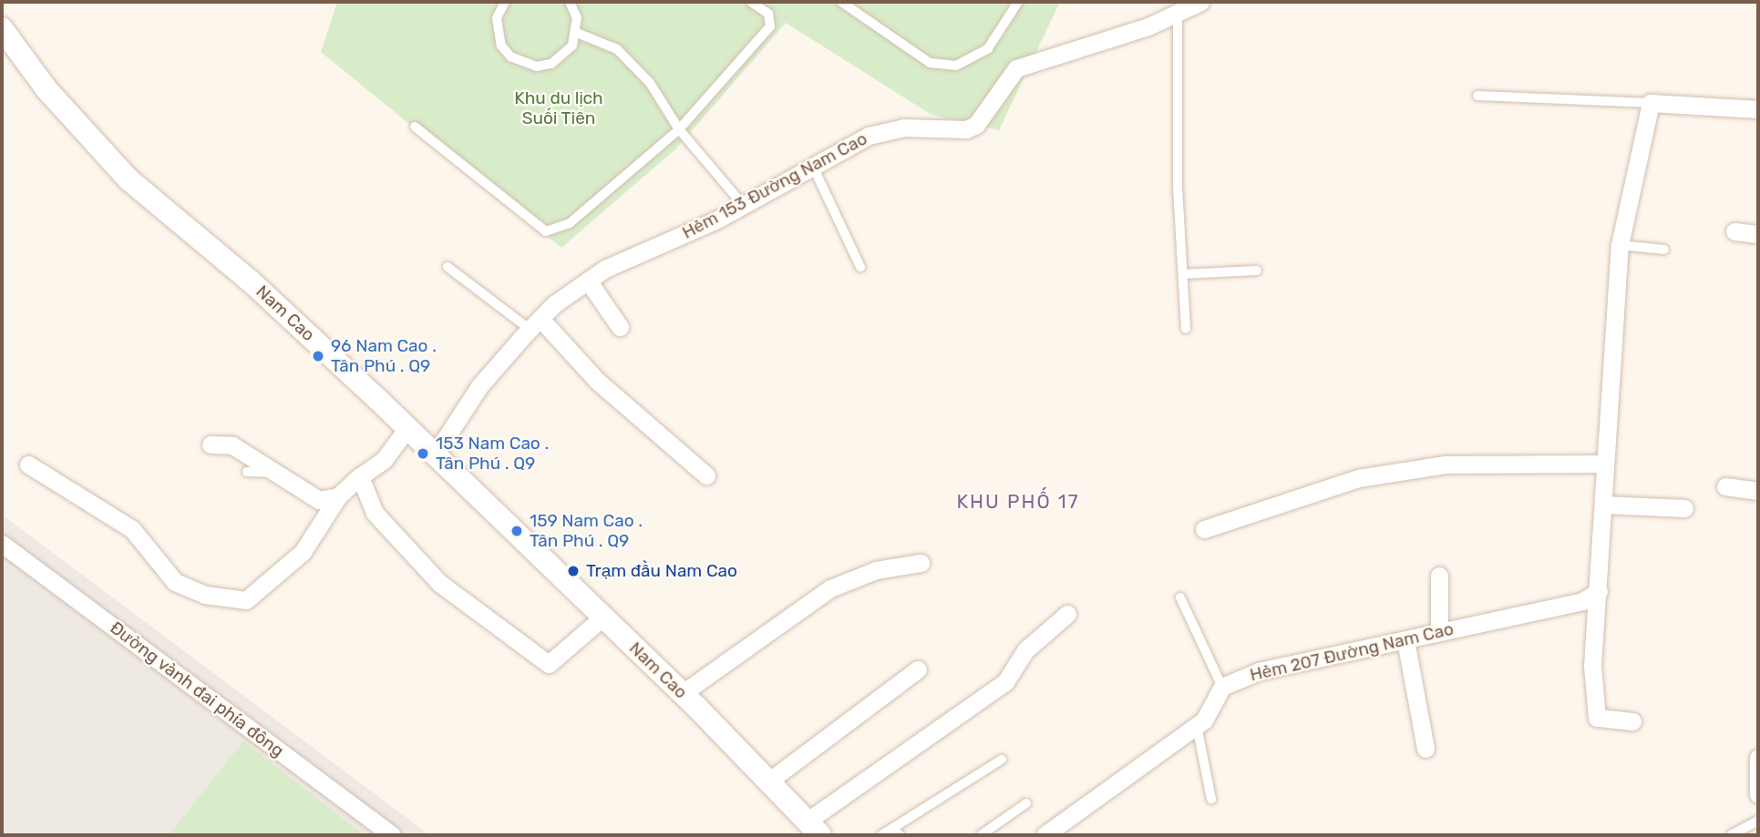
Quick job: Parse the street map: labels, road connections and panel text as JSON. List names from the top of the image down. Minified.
{"streets":{"street":["Hẻm 153 Đường Nam Cao","Nam Cao","Hẻm 207 Đường Nam Cao","Đường vành đai phía đông"]},"crossings":[["Hẻm 153 Đường Nam Cao","Nam Cao"]],"districts":["KHU PHỐ 17"],"parks":["Khu du lịch Suối Tiên"],"places":["96 Nam Cao . Tân Phú . Q9","153 Nam Cao . Tân Phú . Q9","159 Nam Cao . Tân Phú . Q9","Trạm đầu Nam Cao"]}
